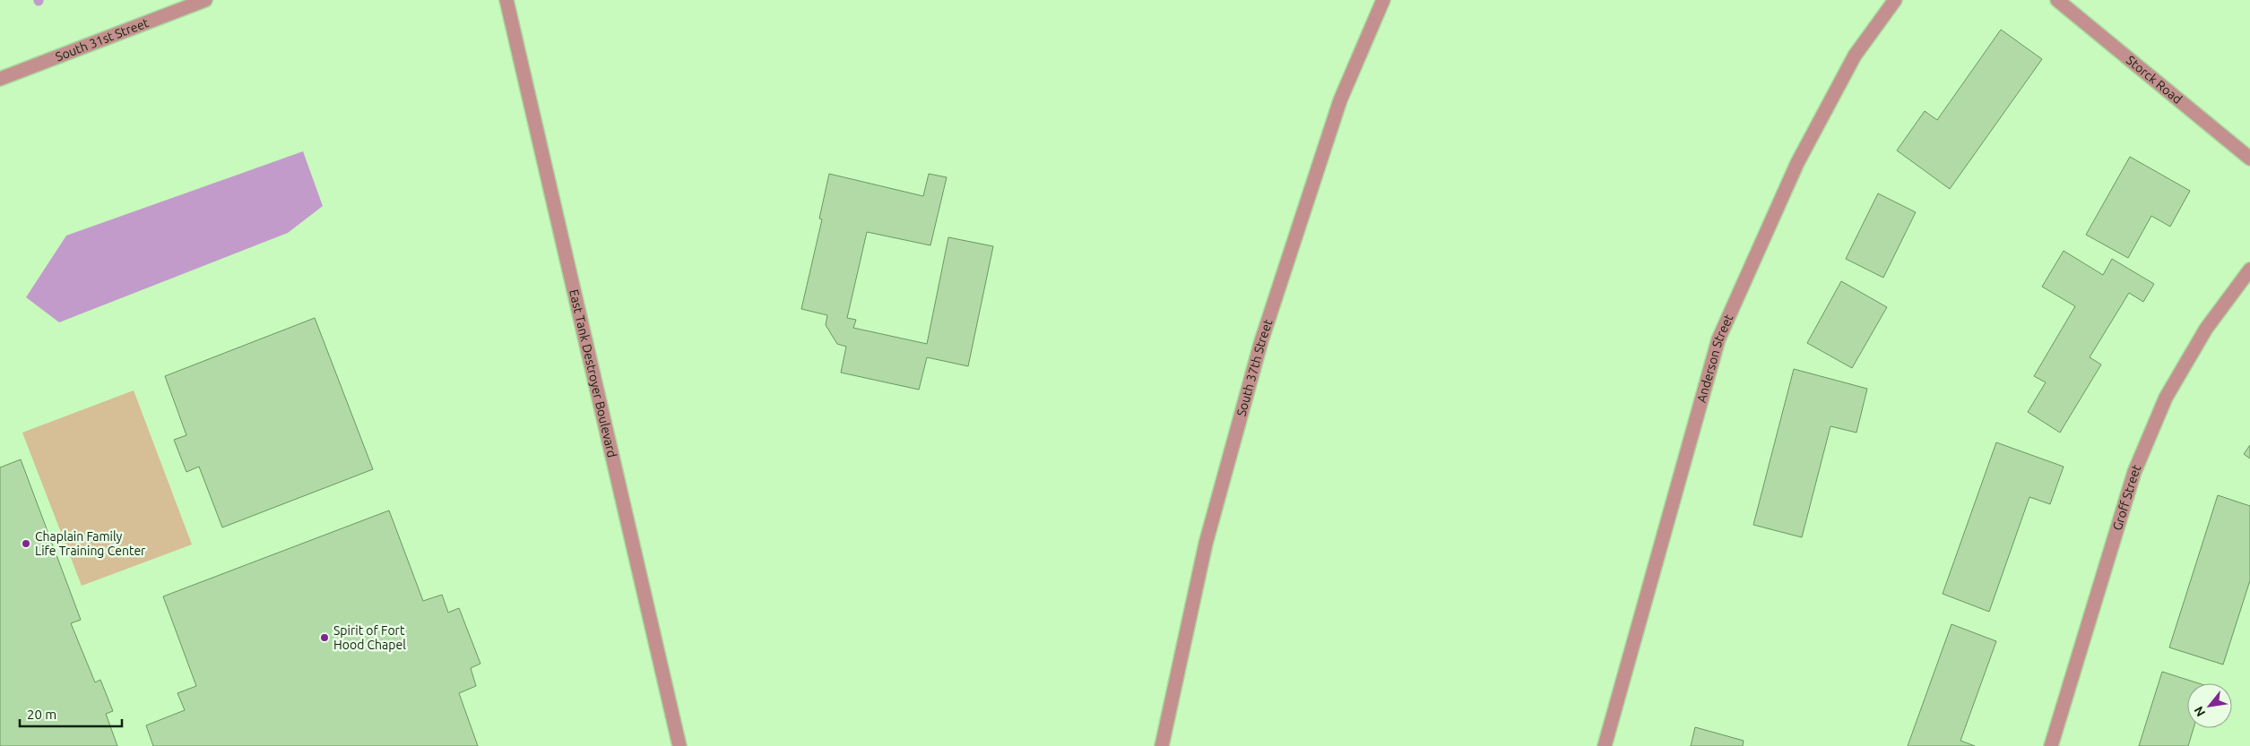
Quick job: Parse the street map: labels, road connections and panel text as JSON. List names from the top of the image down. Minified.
{"streets":{"street":["South 31st Street","Storck Road","Anderson Street","South 37th Street","East Tank Destroyer Boulevard","Groff Street"]},"places":["Chaplain Family Life Training Center","Spirit of Fort Hood Chapel"],"scale_bar":"20 m","north":"bottom left"}
